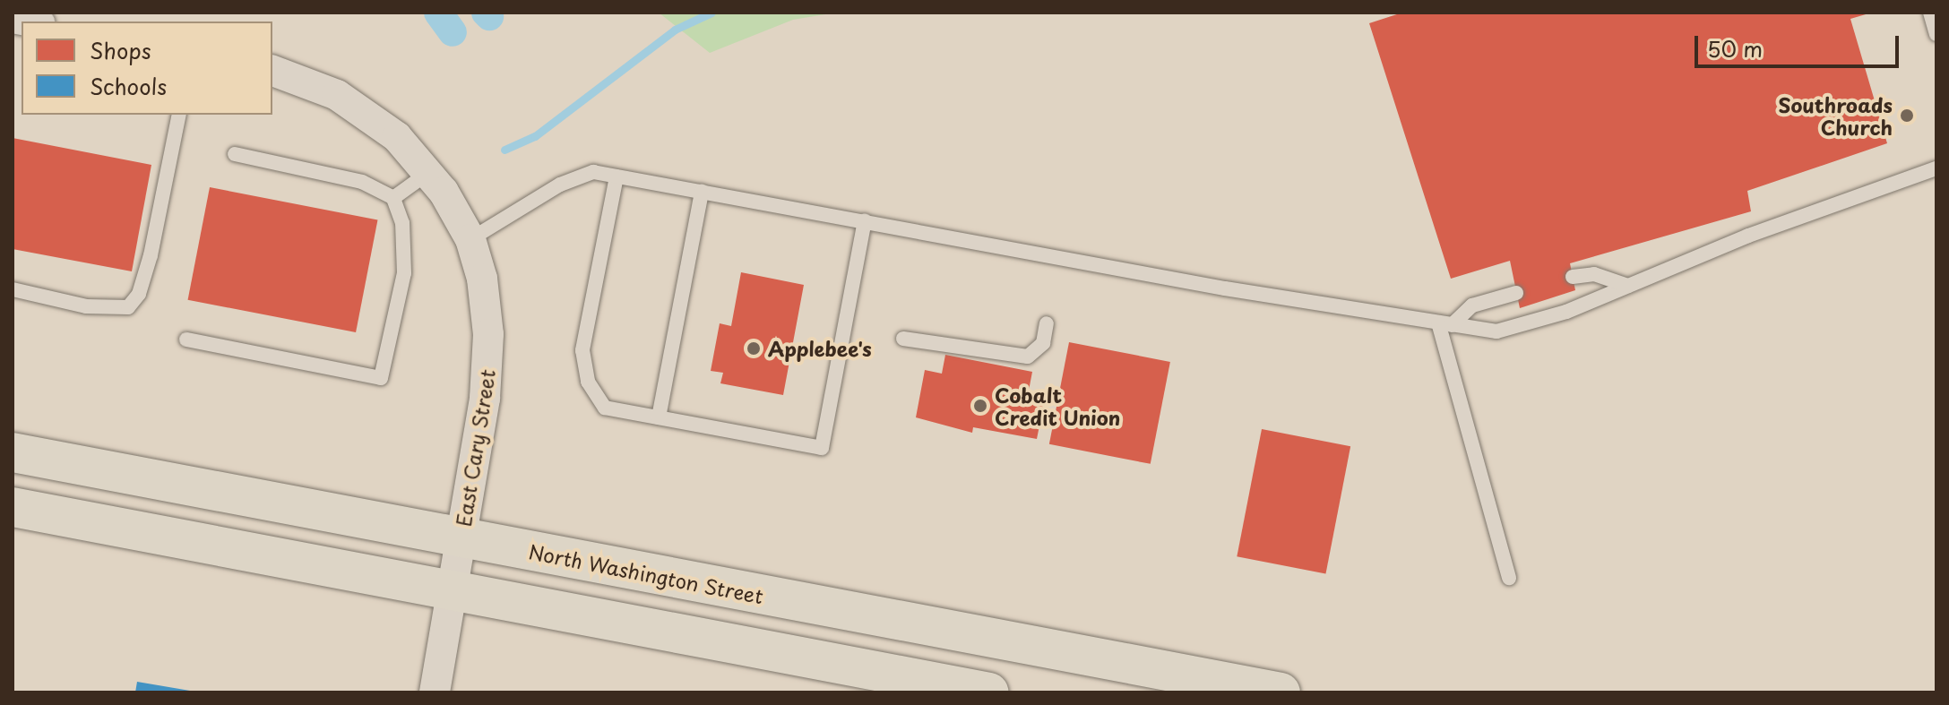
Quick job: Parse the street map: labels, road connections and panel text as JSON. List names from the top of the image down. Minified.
{"streets":{"main road":["North Washington Street"],"street":["East Cary Street"]},"crossings":[["East Cary Street","North Washington Street"]],"places":["Southroads Church","Applebee's","Cobalt Credit Union"],"legend":["Shops","Schools"],"scale_bar":"50 m"}
